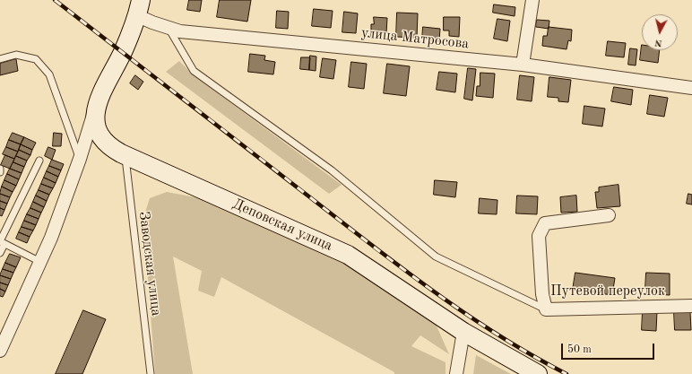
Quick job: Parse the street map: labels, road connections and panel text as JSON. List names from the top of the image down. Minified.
{"streets":{"street":["улица Матросова","Деповская улица","Путевой переулок"],"lane":["Заводская улица"]},"crossings":[["улица Матросова","Деповская улица"],["Деповская улица","Заводская улица"]],"scale_bar":"50 m","north":"bottom"}
